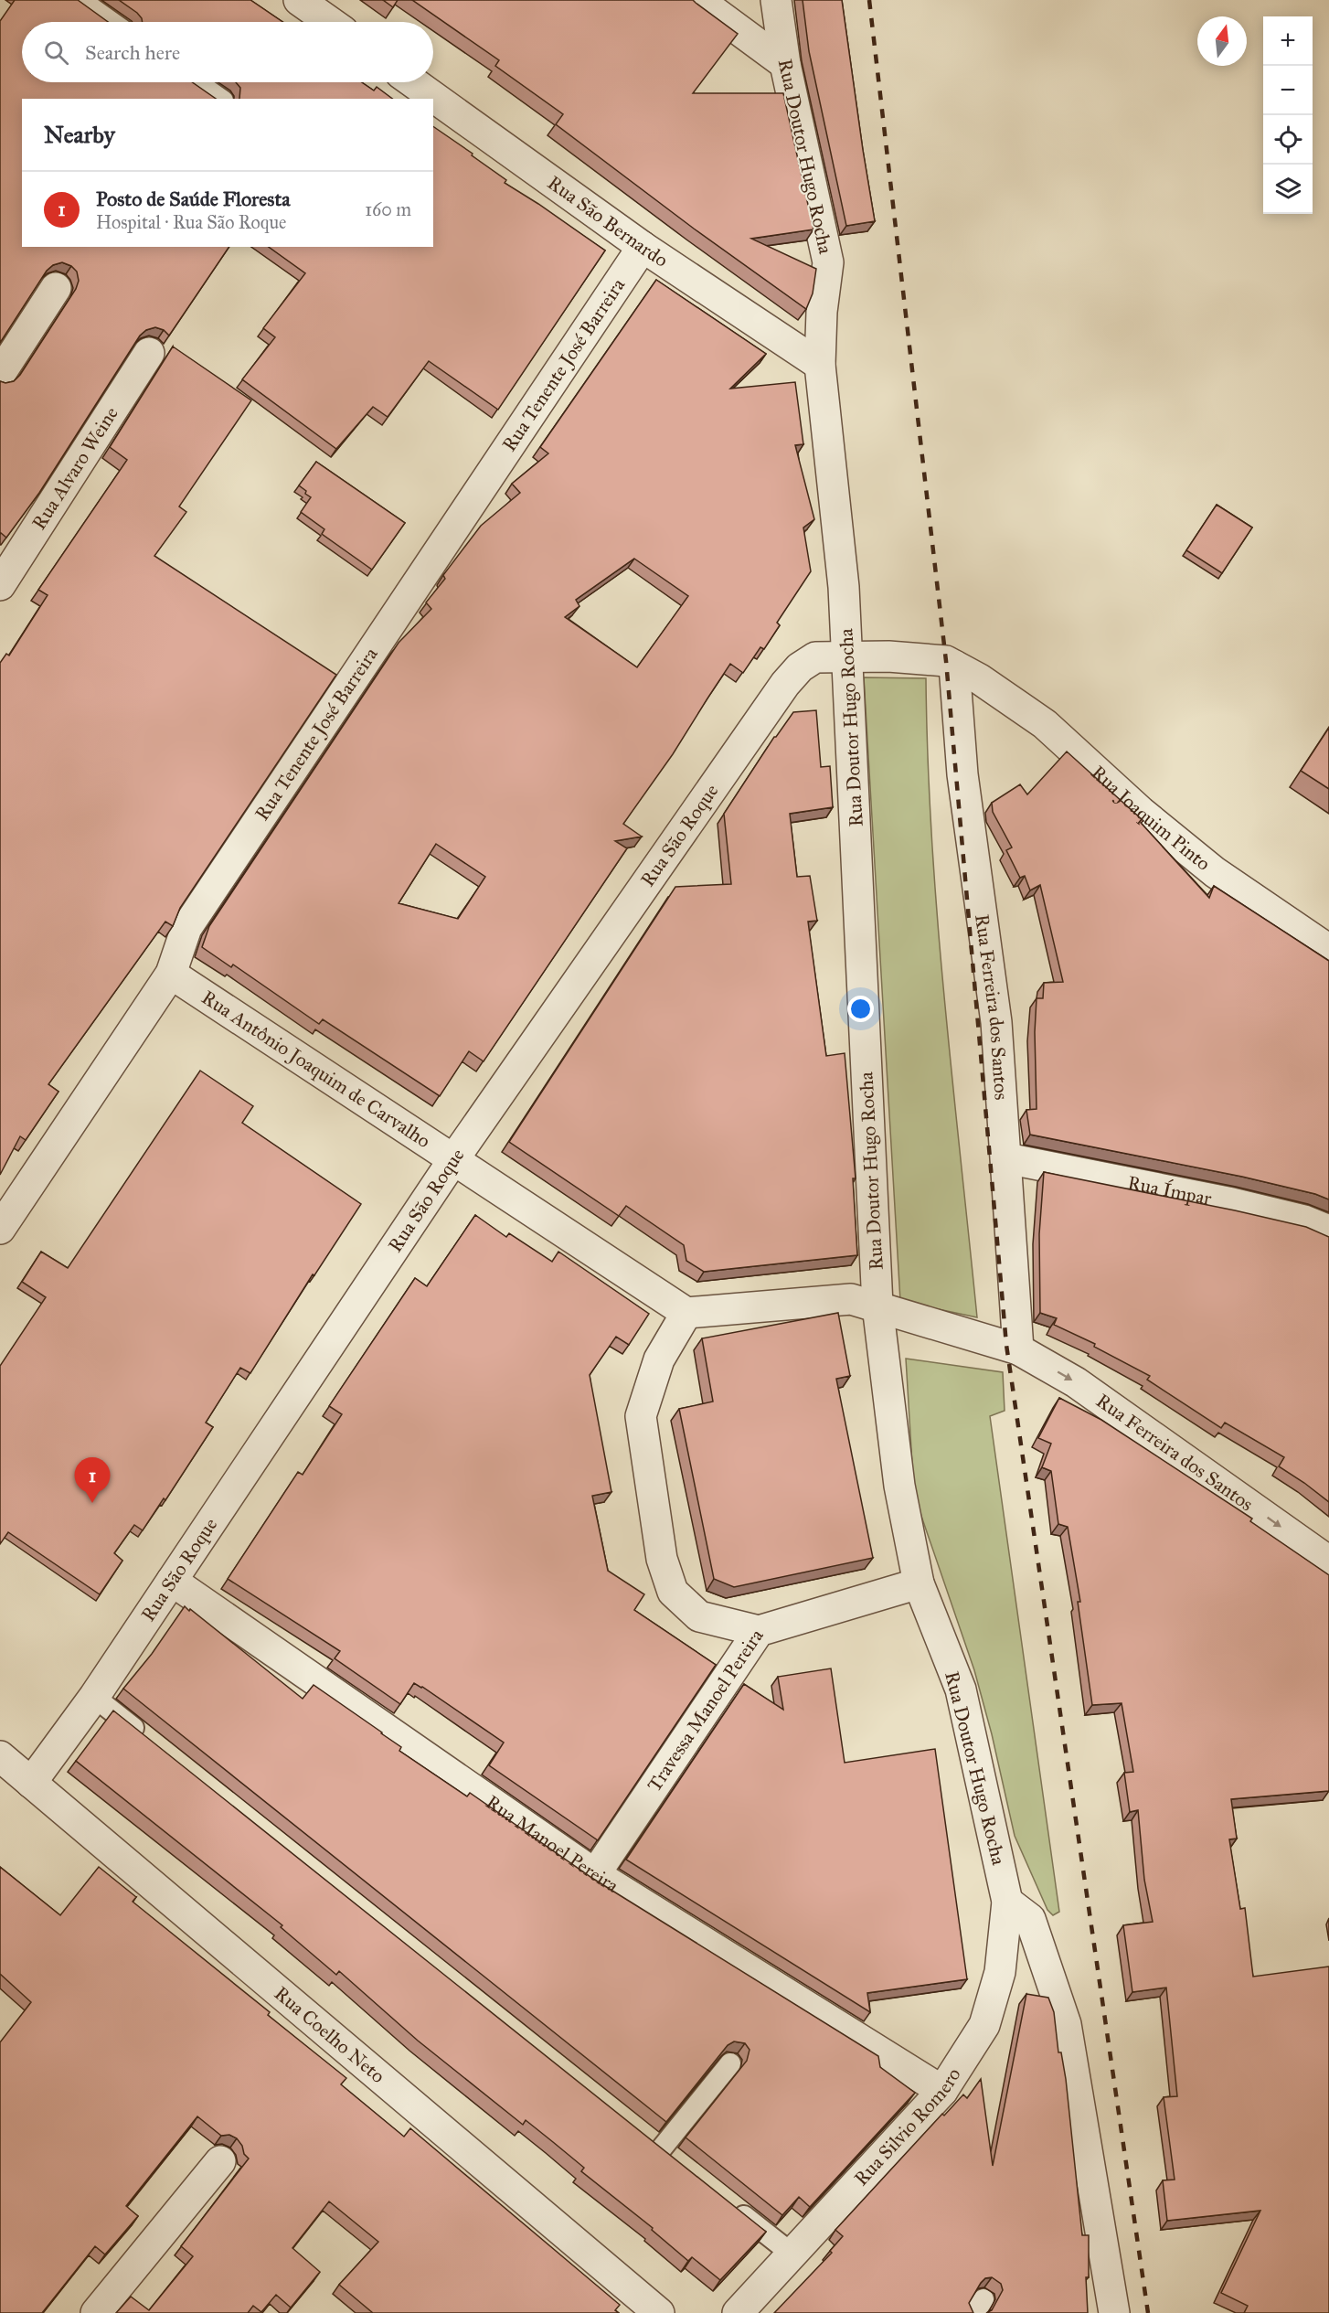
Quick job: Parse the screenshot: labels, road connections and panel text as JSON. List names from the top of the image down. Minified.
{"streets":{"street":["Rua Doutor Hugo Rocha","Rua São Bernardo","Rua Tenente José Barreira","Rua Alvaro Weine","Rua Joaquim Pinto","Rua São Roque","Rua Ferreira dos Santos","Rua Antônio Joaquim de Carvalho","Rua Ímpar","Travessa Manoel Pereira","Rua Manoel Pereira","Rua Coelho Neto","Rua Silvio Romero"]},"crossings":[["Rua Doutor Hugo Rocha","Rua São Bernardo"],["Rua Doutor Hugo Rocha","Rua São Roque"],["Rua Doutor Hugo Rocha","Rua Ferreira dos Santos"],["Rua Doutor Hugo Rocha","Travessa Manoel Pereira"],["Rua Doutor Hugo Rocha","Rua Silvio Romero"],["Rua São Bernardo","Rua Tenente José Barreira"],["Rua Tenente José Barreira","Rua Antônio Joaquim de Carvalho"],["Rua Joaquim Pinto","Rua Ferreira dos Santos"],["Rua São Roque","Rua Antônio Joaquim de Carvalho"],["Rua São Roque","Rua Manoel Pereira"],["Rua São Roque","Rua Coelho Neto"],["Rua Ferreira dos Santos","Rua Ímpar"],["Travessa Manoel Pereira","Rua Manoel Pereira"],["Rua Manoel Pereira","Rua Silvio Romero"]],"north":"top","page":{"map_buttons":["+","−"],"search":"Search here","heading":"Nearby","list":[{"mark":"1","name":"Posto de Saúde Floresta","note":"Hospital · Rua São Roque","value":"160 m"}],"pins":"1"}}
